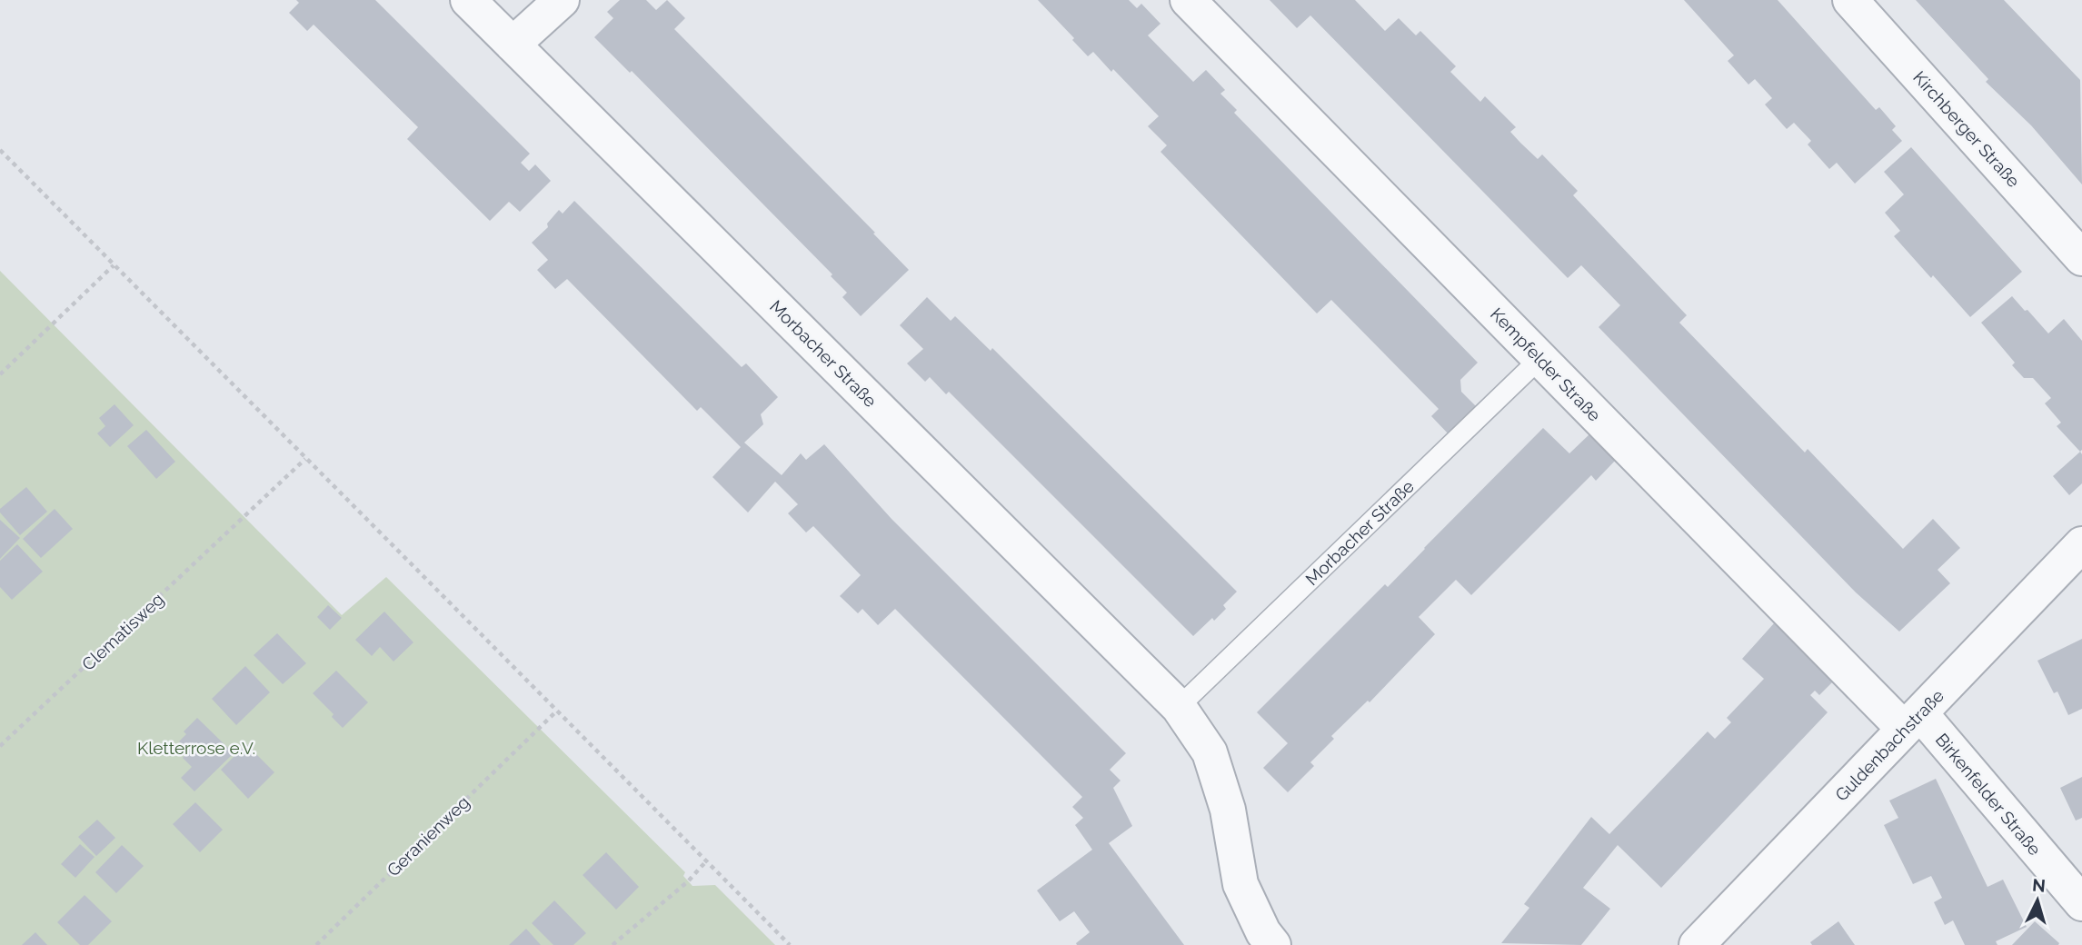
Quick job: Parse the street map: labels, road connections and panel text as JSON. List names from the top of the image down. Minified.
{"streets":{"street":["Kirchberger Straße","Morbacher Straße","Kempfelder Straße","Guldenbachstraße","Birkenfelder Straße"],"path":["Clematisweg","Geranienweg"]},"crossings":[["Morbacher Straße","Kempfelder Straße"],["Kempfelder Straße","Guldenbachstraße"],["Kempfelder Straße","Birkenfelder Straße"],["Guldenbachstraße","Birkenfelder Straße"]],"parks":["Kletterrose e.V."],"north":"top"}
